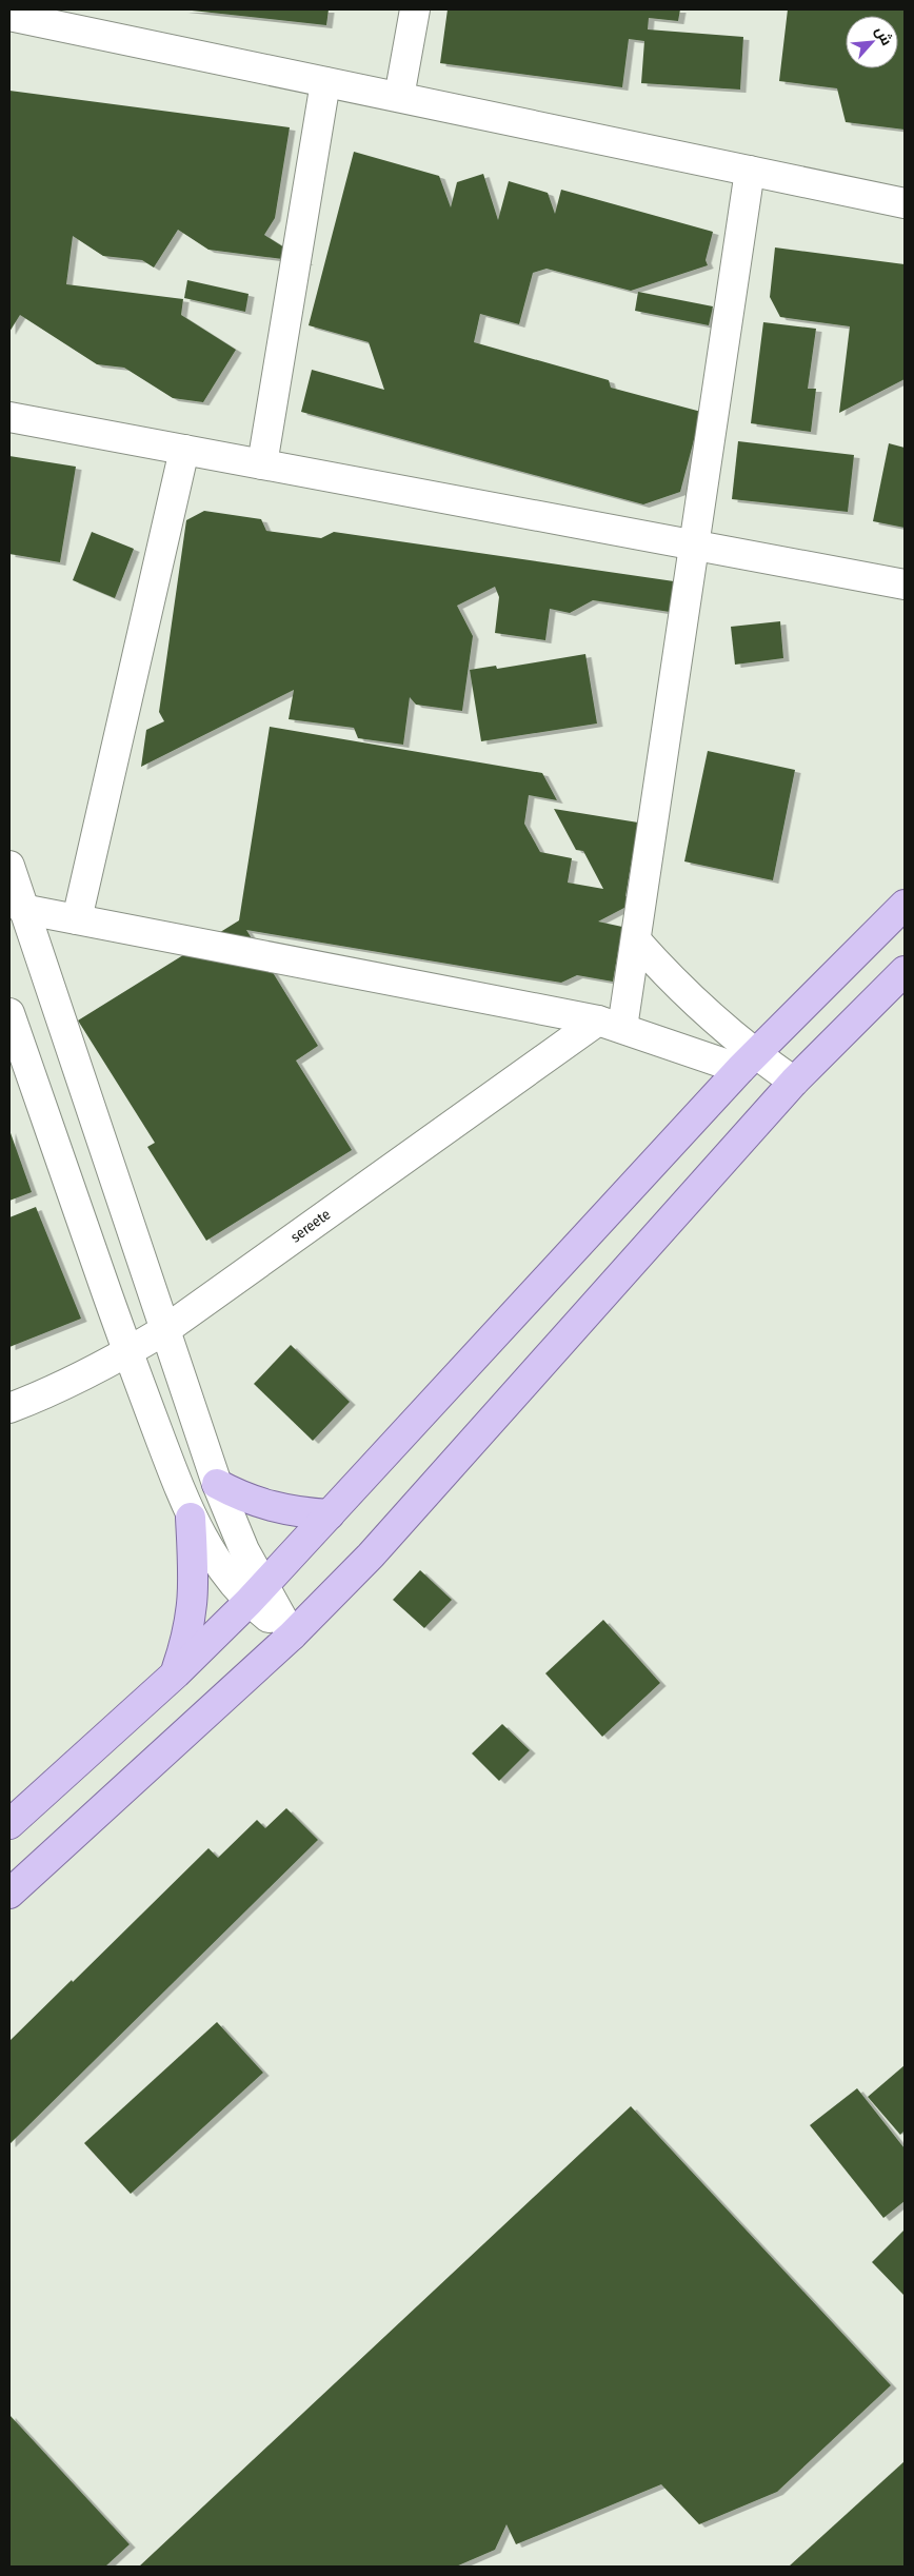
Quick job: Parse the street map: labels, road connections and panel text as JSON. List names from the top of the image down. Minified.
{"streets":{"street":["sereete"]},"north":"top right"}
